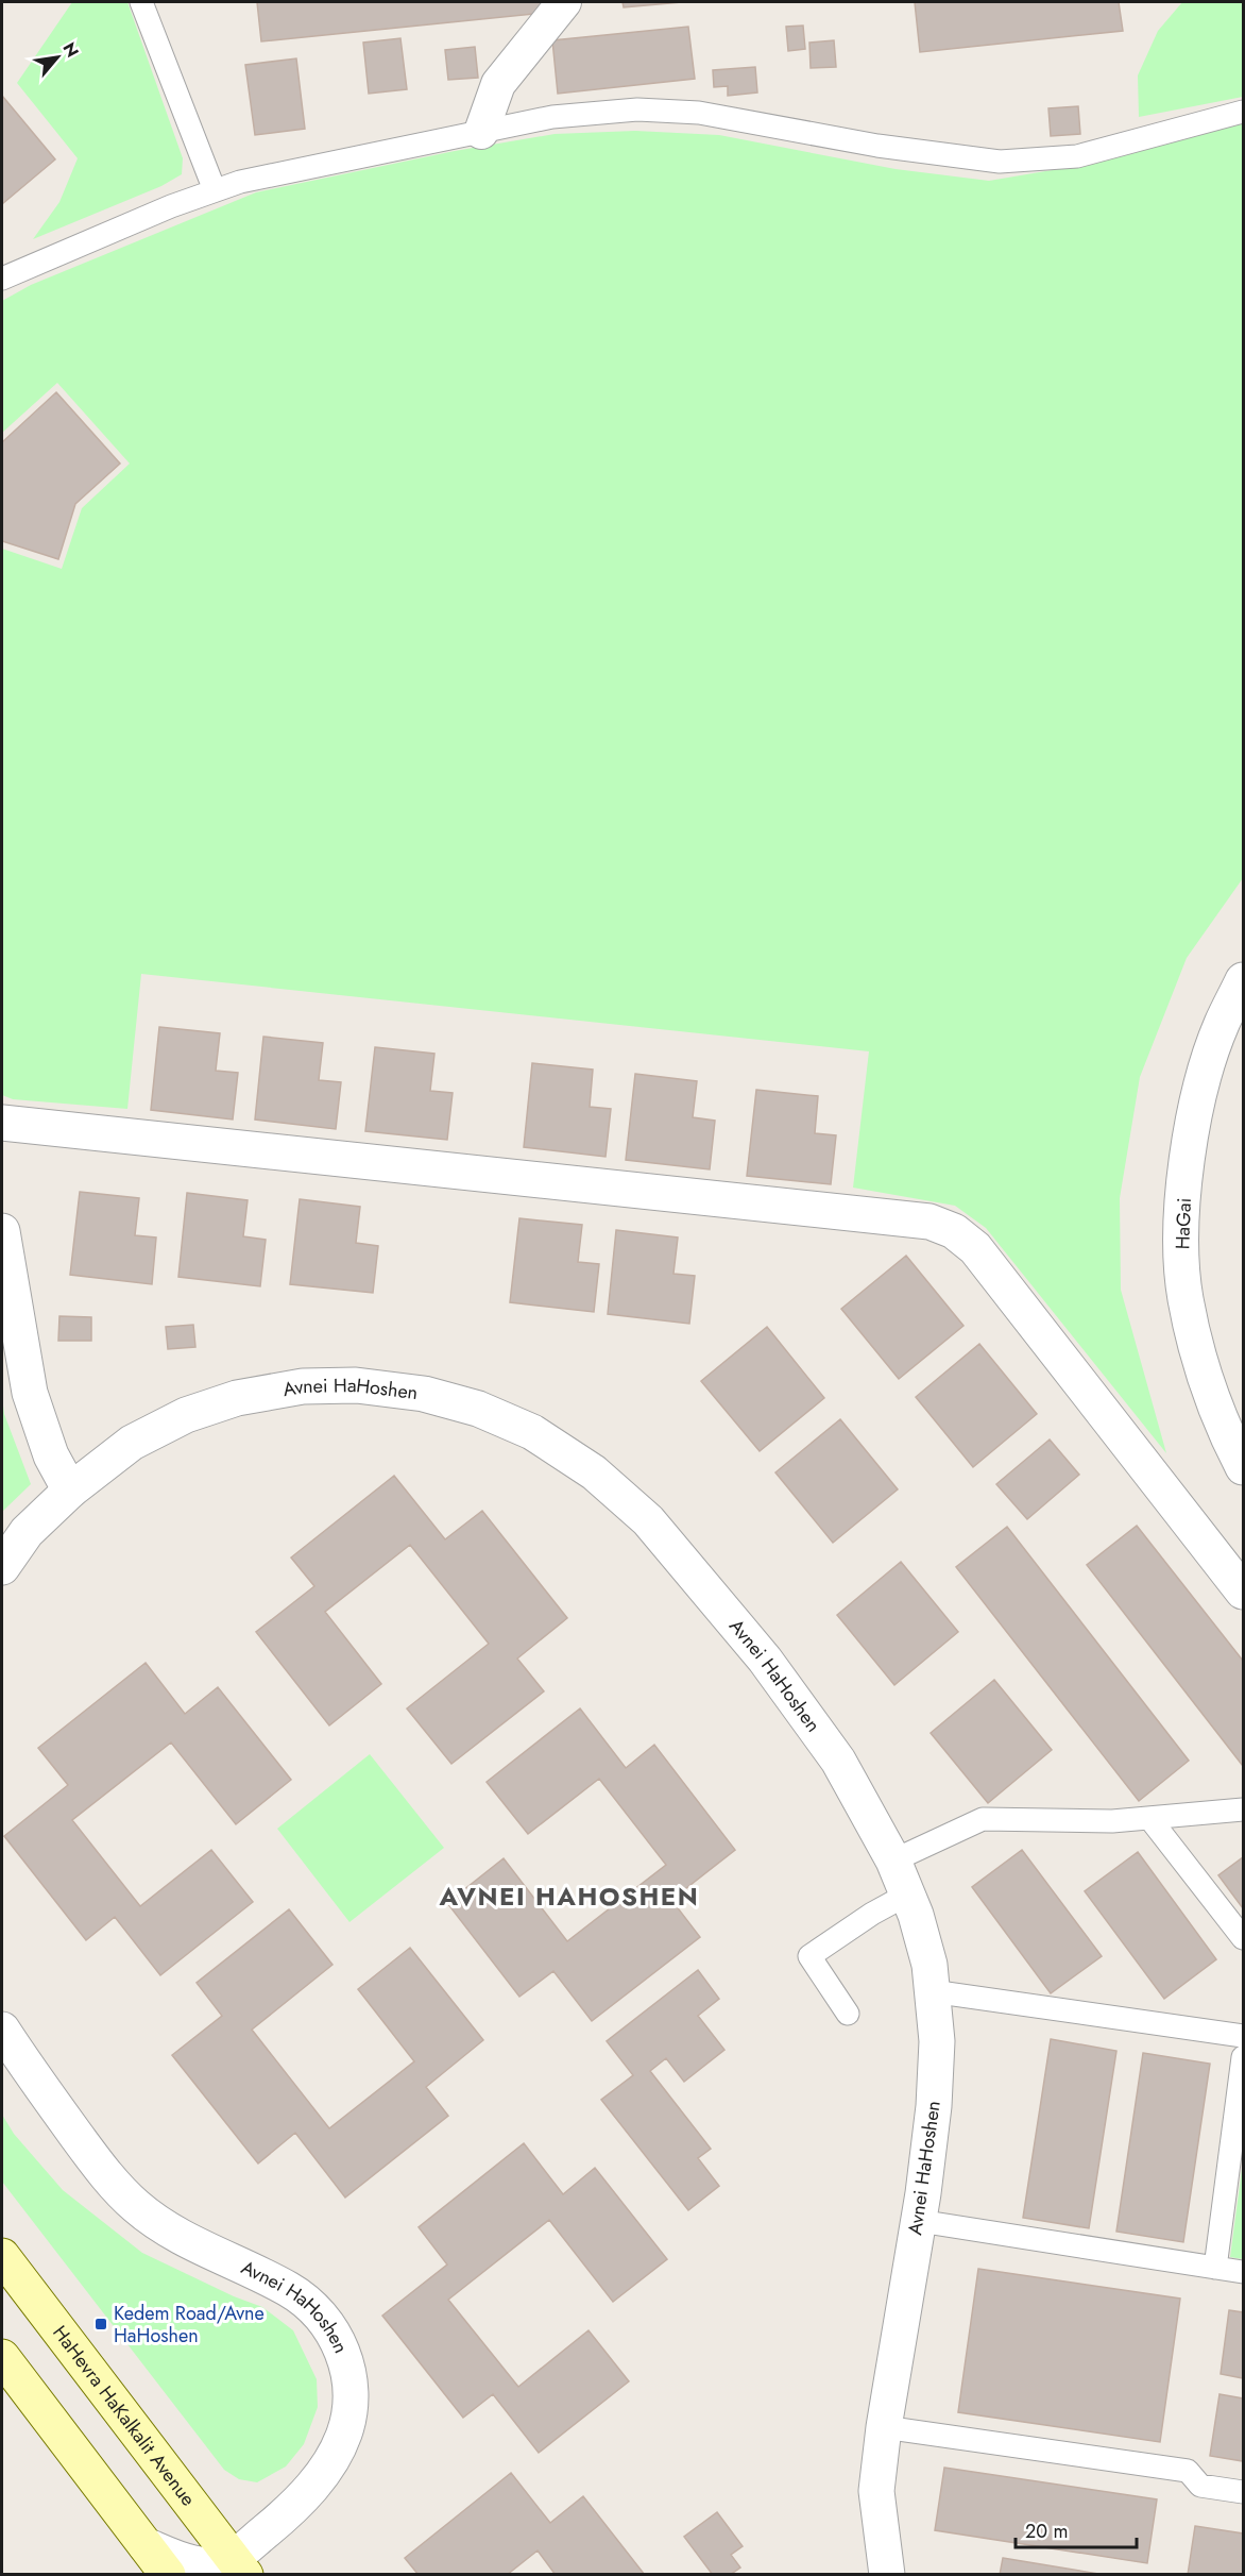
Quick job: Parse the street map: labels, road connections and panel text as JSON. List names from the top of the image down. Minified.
{"streets":{"main road":["HaHevra HaKalkalit Avenue"],"street":["HaGai","Avnei HaHoshen"]},"crossings":[["Avnei HaHoshen","HaHevra HaKalkalit Avenue"]],"districts":["AVNEI HAHOSHEN"],"places":{"transit":["Kedem Road/Avne HaHoshen"]},"scale_bar":"20 m","north":"top right"}
